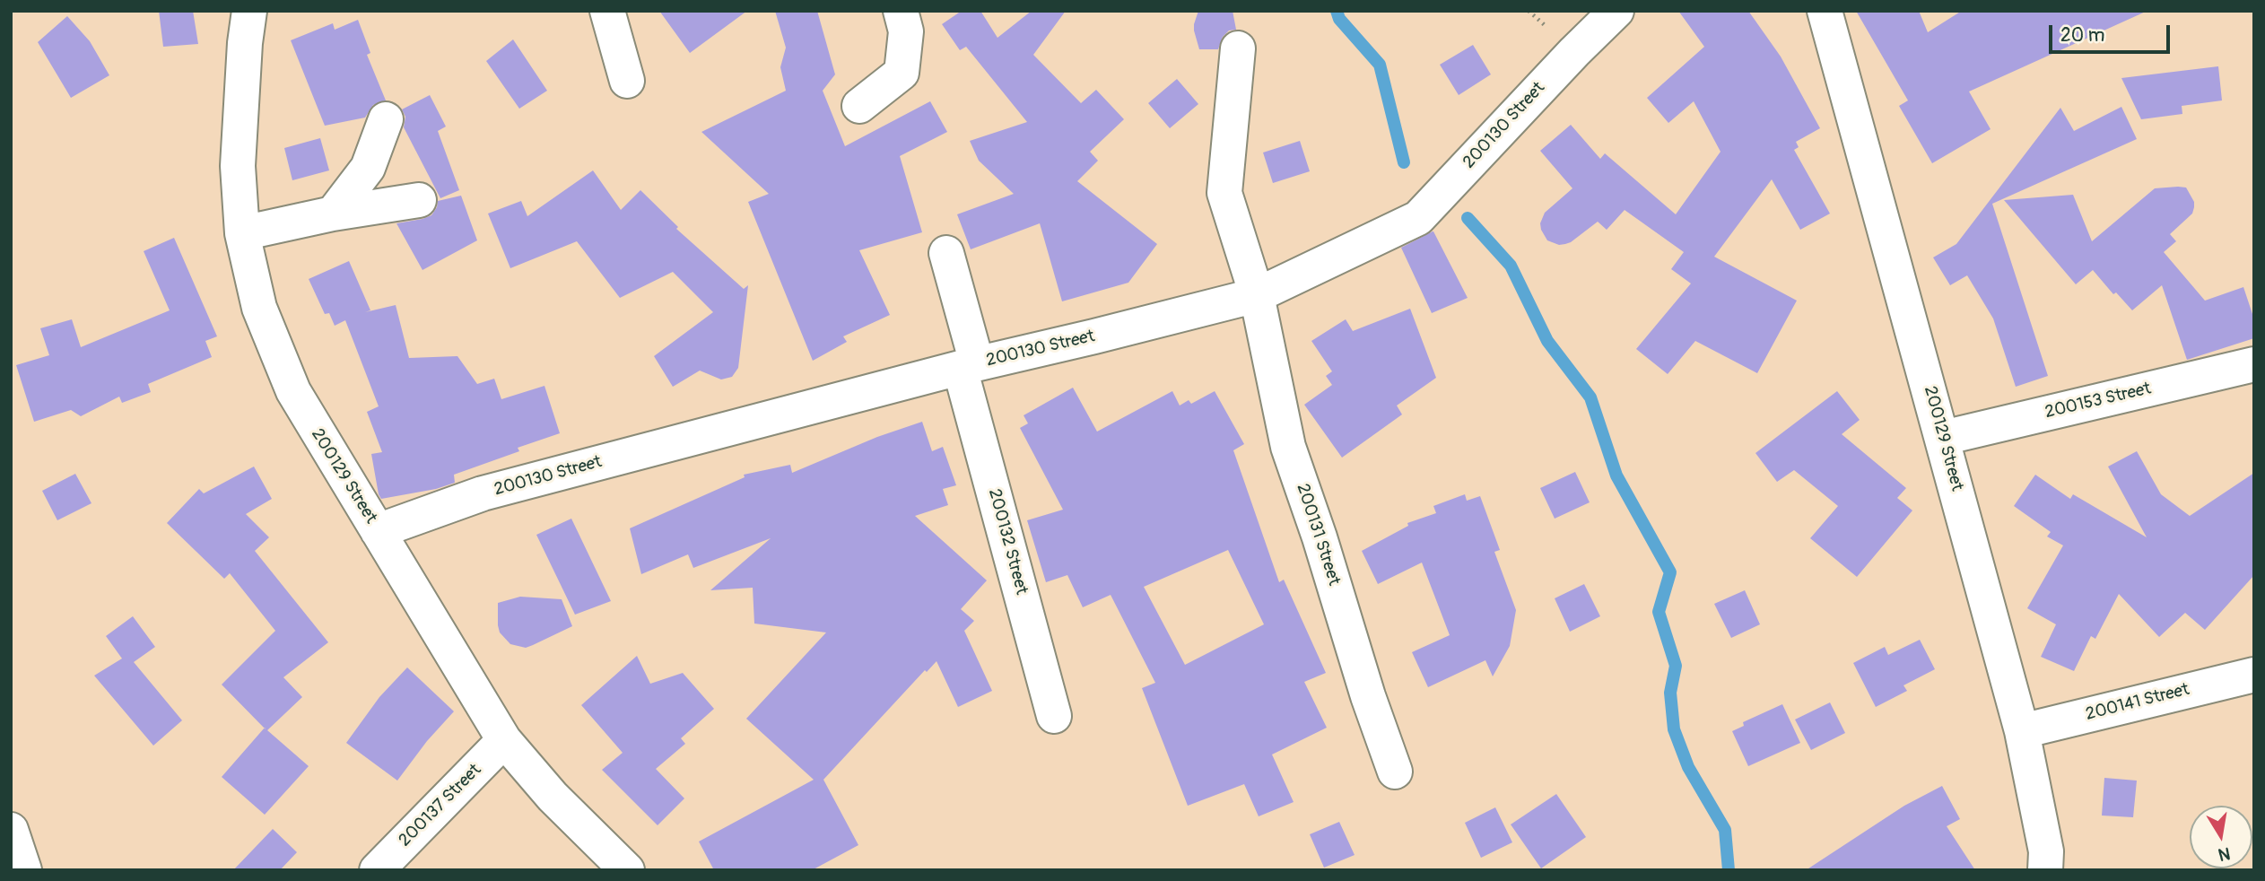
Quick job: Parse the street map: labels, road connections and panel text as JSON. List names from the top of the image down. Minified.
{"streets":{"street":["200130 Street","200153 Street","200129 Street","200131 Street","200132 Street","200141 Street","200137 Street"]},"crossings":[["200130 Street","200129 Street"],["200130 Street","200131 Street"],["200130 Street","200132 Street"],["200153 Street","200129 Street"],["200129 Street","200141 Street"],["200129 Street","200137 Street"]],"scale_bar":"20 m","north":"bottom"}
